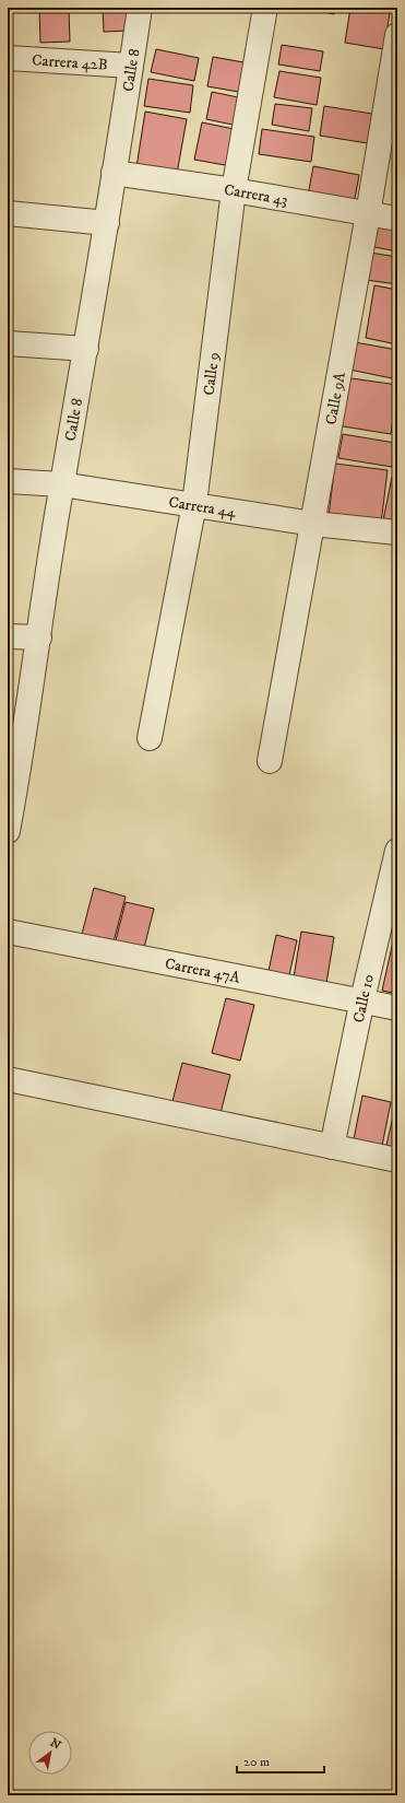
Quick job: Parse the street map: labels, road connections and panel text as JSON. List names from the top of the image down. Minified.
{"streets":{"street":["Carrera 42B","Calle 8","Carrera 43","Calle 9","Calle 9A","Carrera 44","Carrera 47A","Calle 10"]},"crossings":[["Carrera 42B","Calle 8"],["Calle 8","Carrera 43"],["Calle 8","Carrera 44"],["Carrera 43","Calle 9"],["Carrera 43","Calle 9A"],["Calle 9","Carrera 44"],["Calle 9A","Carrera 44"],["Carrera 47A","Calle 10"]],"scale_bar":"20 m","north":"top right"}
